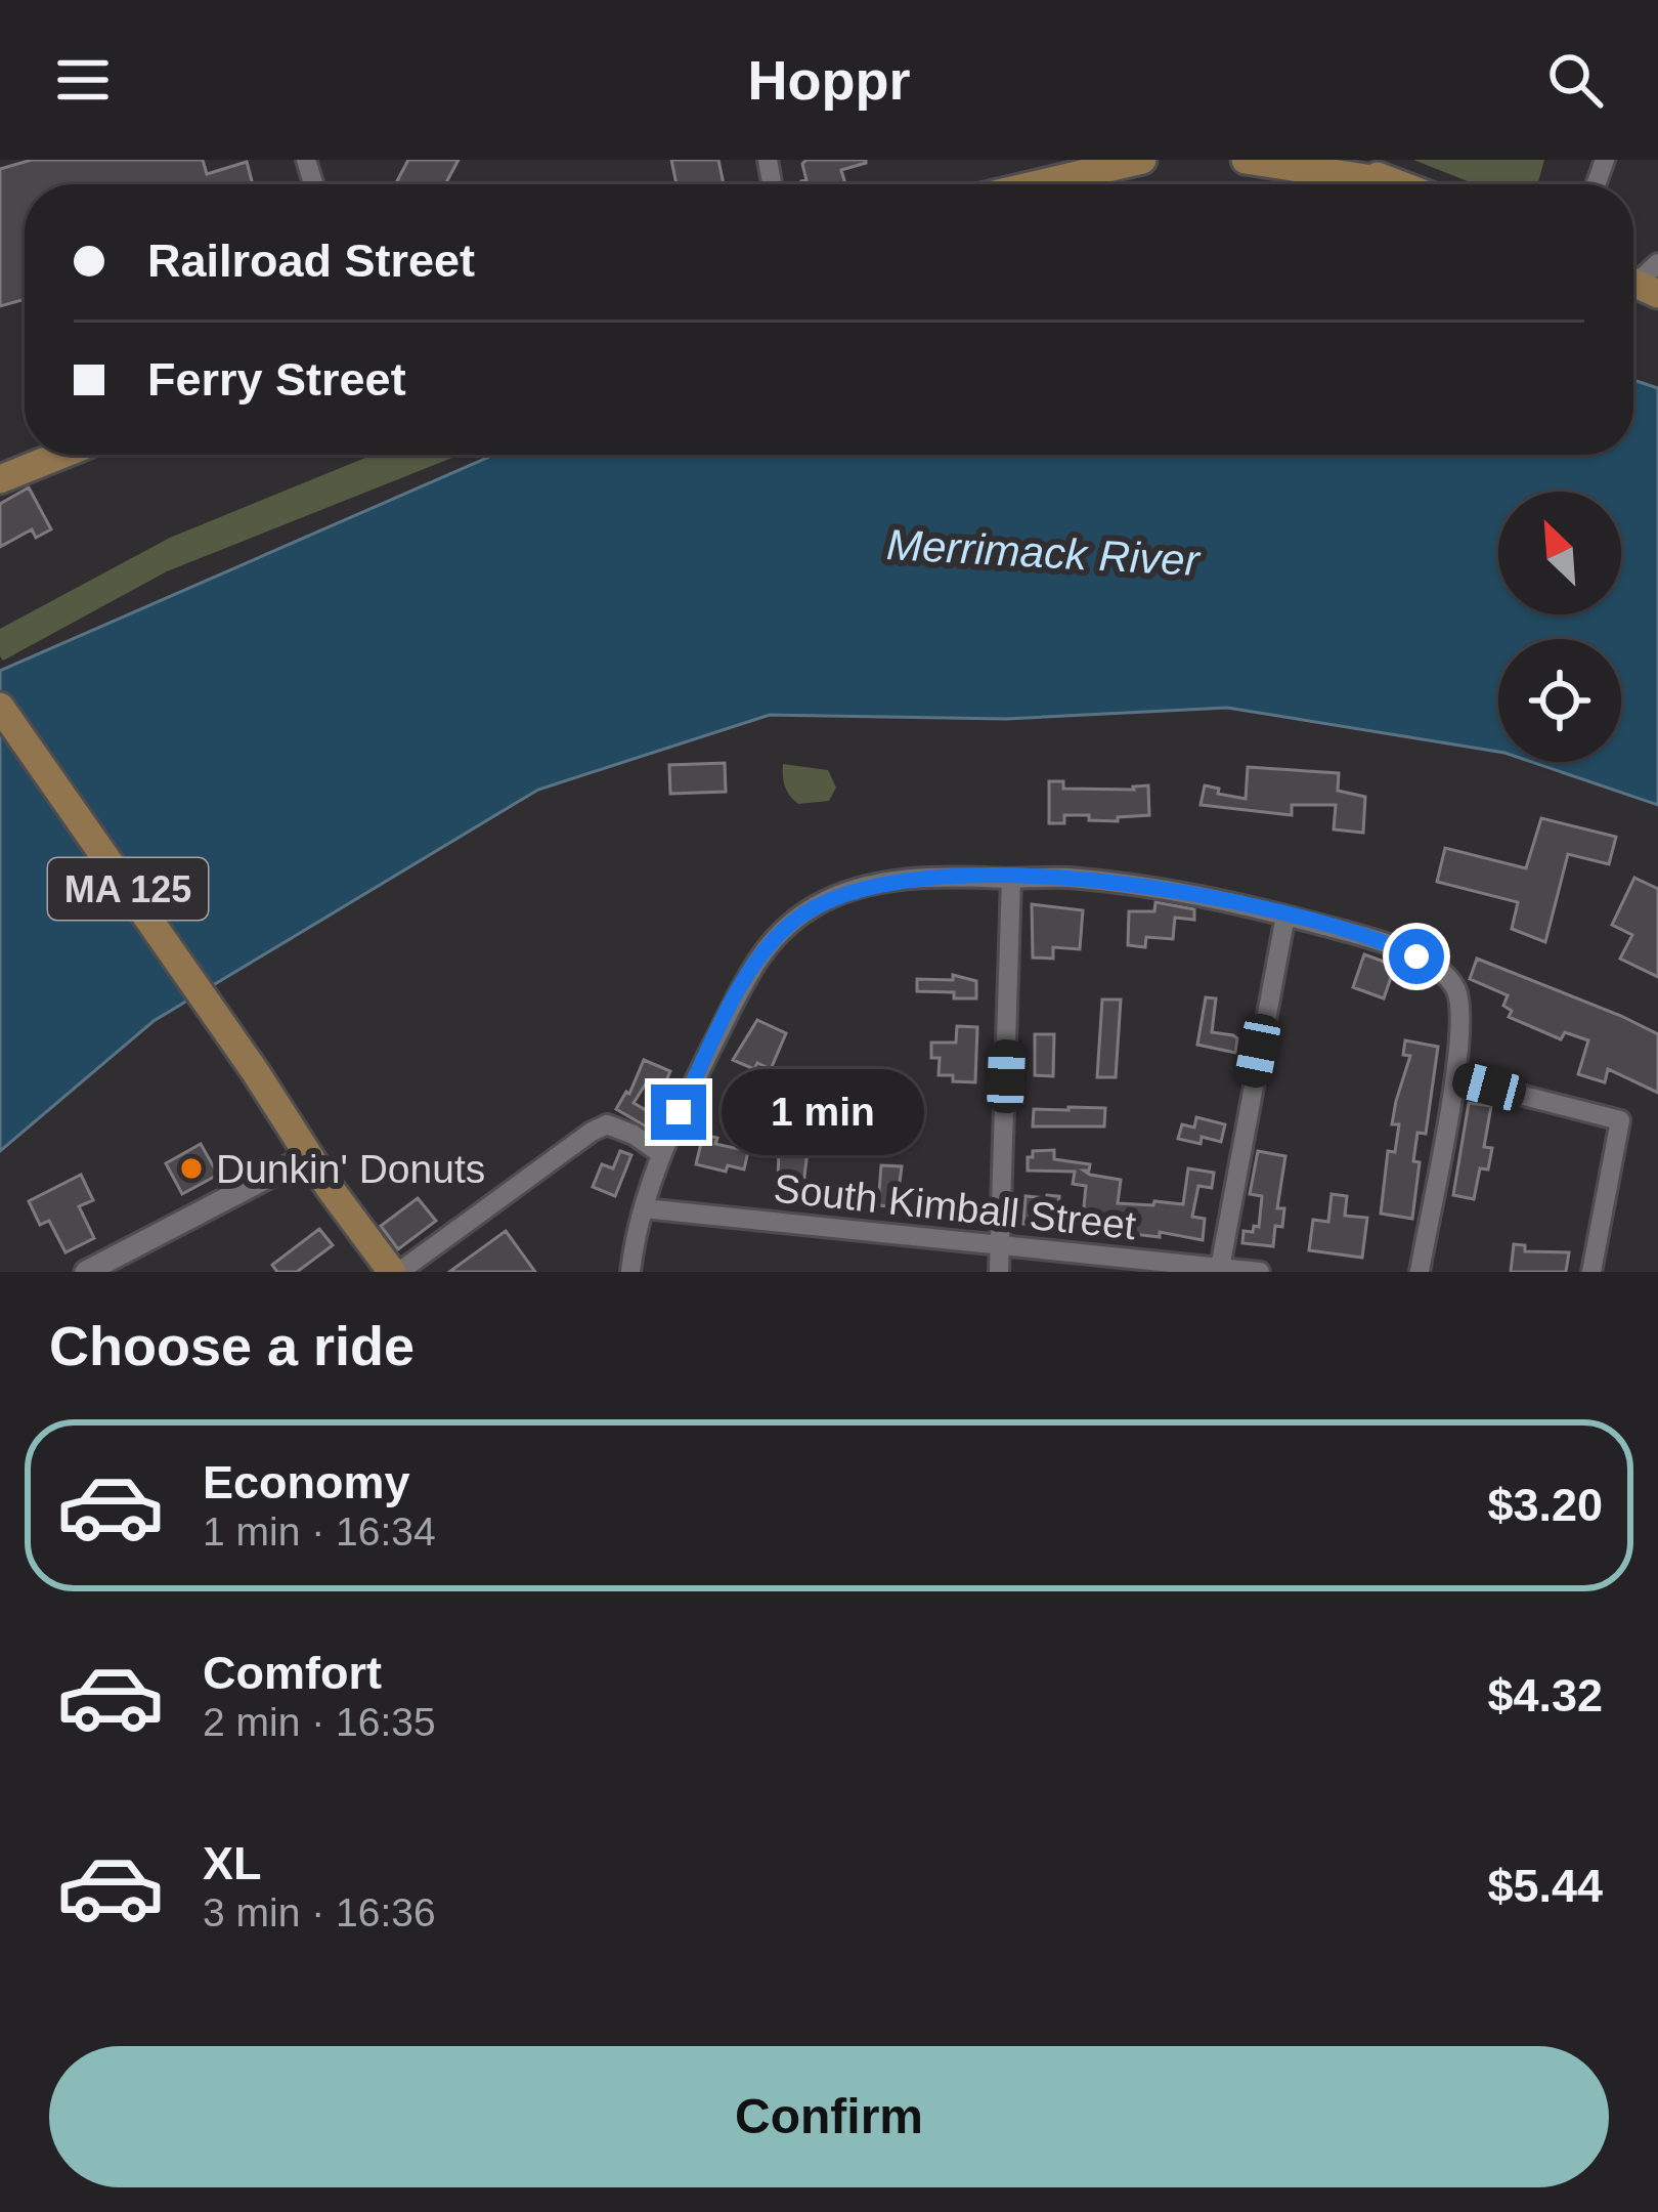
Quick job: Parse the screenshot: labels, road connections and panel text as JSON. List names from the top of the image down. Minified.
{"streets":{"main road":["MA 125"],"street":["South Kimball Street"]},"water":["Merrimack River"],"places":["Dunkin' Donuts"],"north":"top left","page":{"header":"Hoppr","banner":["Railroad Street","Ferry Street"],"bubble":"1 min","heading":"Choose a ride","list":[{"name":"Economy","note":"1 min · 16:34","value":"$3.20"},{"name":"Comfort","note":"2 min · 16:35","value":"$4.32"},{"name":"XL","note":"3 min · 16:36","value":"$5.44"}],"buttons":"Confirm"}}
